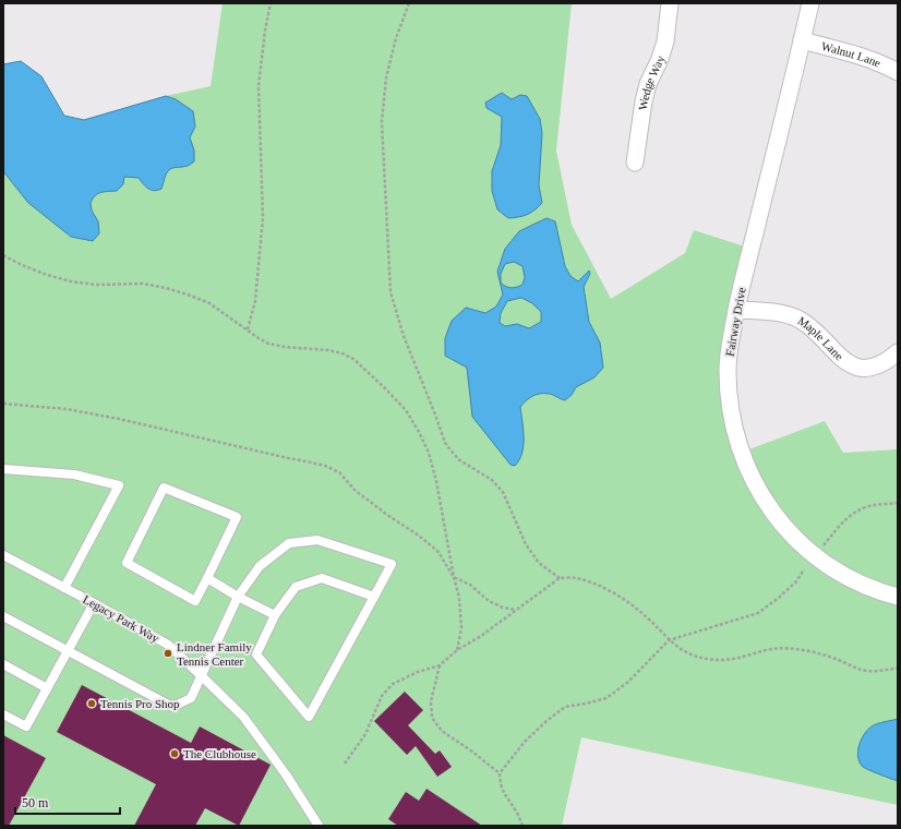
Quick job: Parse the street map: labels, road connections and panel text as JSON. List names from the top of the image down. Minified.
{"streets":{"street":["Walnut Lane","Wedge Way","Fairway Drive","Maple Lane"],"lane":["Legacy Park Way"]},"crossings":[["Walnut Lane","Fairway Drive"],["Fairway Drive","Maple Lane"]],"places":["Lindner Family Tennis Center","Tennis Pro Shop","The Clubhouse"],"scale_bar":"50 m"}
